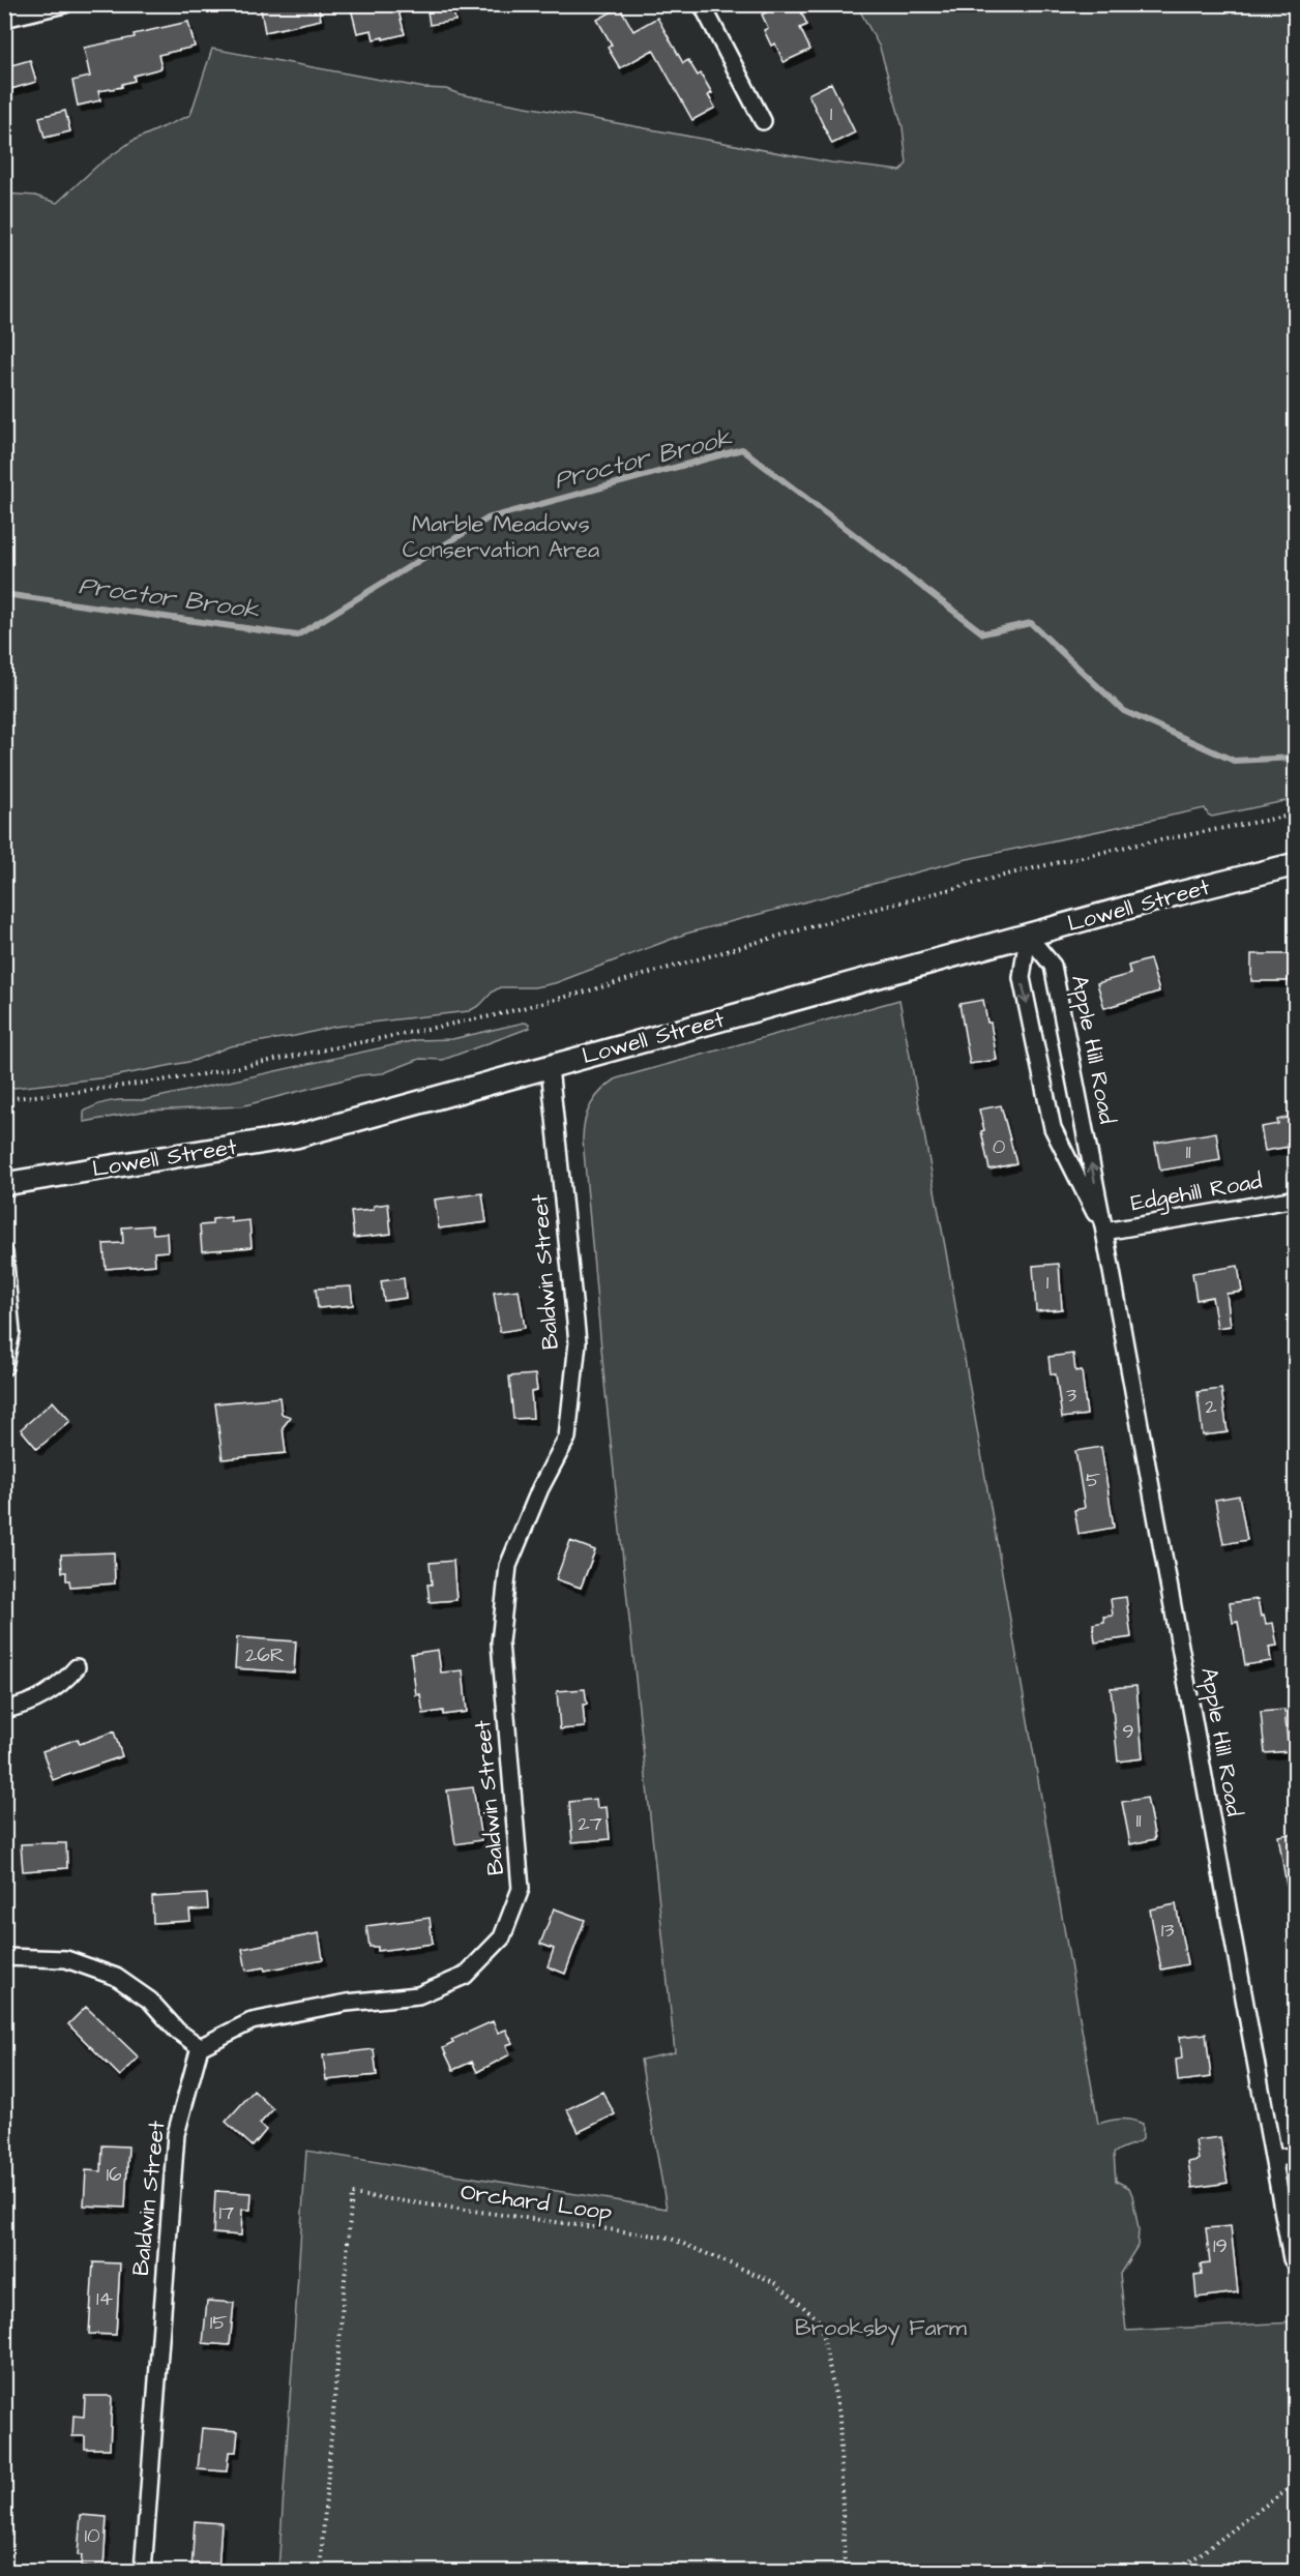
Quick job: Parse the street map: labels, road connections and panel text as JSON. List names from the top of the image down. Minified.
{"streets":{"main road":["Lowell Street"],"street":["Apple Hill Road","Edgehill Road","Baldwin Street"],"path":["Orchard Loop"]},"crossings":[["Lowell Street","Apple Hill Road"],["Lowell Street","Baldwin Street"],["Apple Hill Road","Edgehill Road"]],"water":["Proctor Brook"],"parks":["Marble Meadows Conservation Area","Brooksby Farm"],"house_numbers":["1","0","11","1","3","2","5","26R","9","11","27","13","16","17","19","14","15","10"]}
